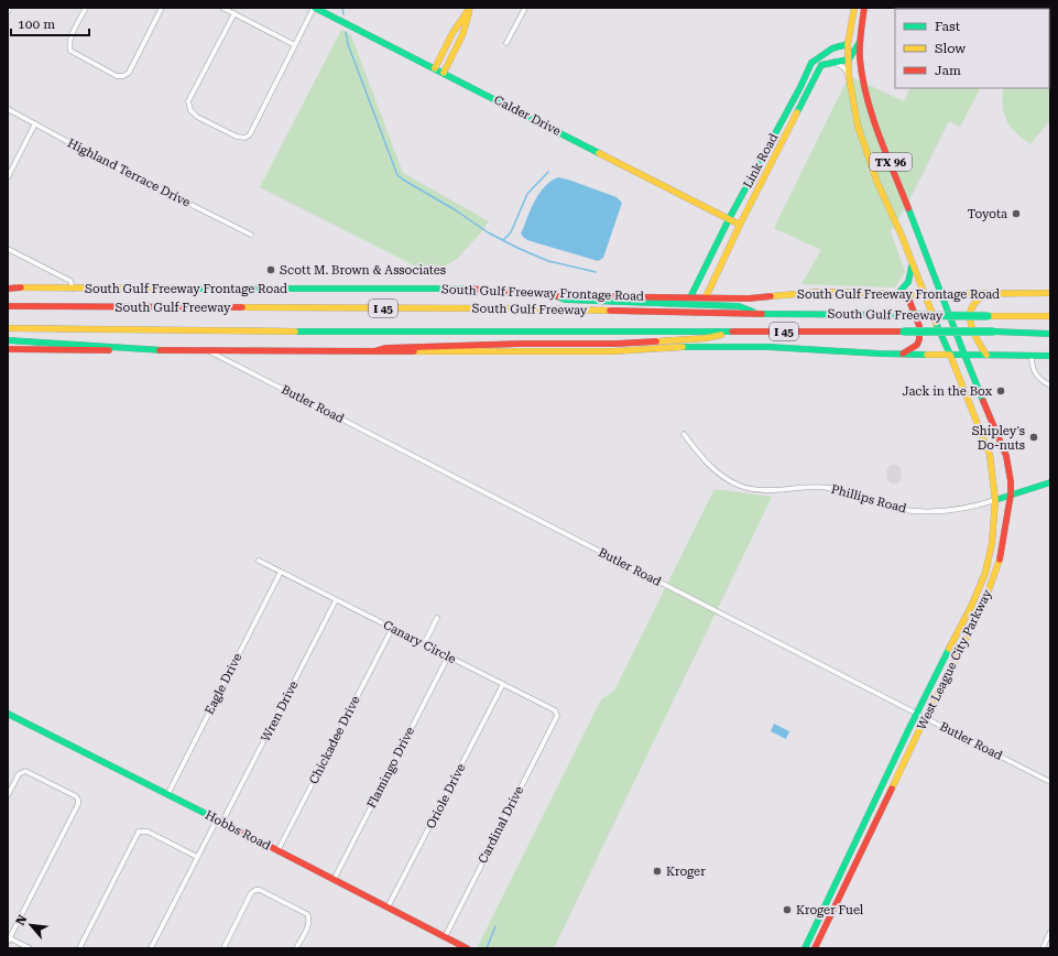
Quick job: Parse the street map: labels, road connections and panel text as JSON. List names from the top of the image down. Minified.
{"streets":{"main road":["Calder Drive","Link Road","TX 96","South Gulf Freeway Frontage Road","South Gulf Freeway","I 45","West League City Parkway","Hobbs Road"],"street":["Highland Terrace Drive","Butler Road","Phillips Road","Canary Circle","Eagle Drive","Wren Drive","Chickadee Drive","Flamingo Drive","Oriole Drive","Cardinal Drive"]},"crossings":[["Calder Drive","Link Road"],["Link Road","South Gulf Freeway Frontage Road"],["Link Road","West League City Parkway"],["South Gulf Freeway Frontage Road","West League City Parkway"],["Butler Road","West League City Parkway"],["Phillips Road","West League City Parkway"],["Canary Circle","Eagle Drive"],["Canary Circle","Wren Drive"],["Canary Circle","Chickadee Drive"],["Canary Circle","Flamingo Drive"],["Canary Circle","Oriole Drive"],["Canary Circle","Cardinal Drive"],["Eagle Drive","Hobbs Road"],["Wren Drive","Hobbs Road"],["Chickadee Drive","Hobbs Road"],["Flamingo Drive","Hobbs Road"],["Oriole Drive","Hobbs Road"],["Cardinal Drive","Hobbs Road"]],"places":["Toyota","Scott M. Brown & Associates","Jack in the Box","Shipley's Do-nuts","Kroger","Kroger Fuel"],"legend":["Fast","Slow","Jam"],"scale_bar":"100 m","north":"top left"}
